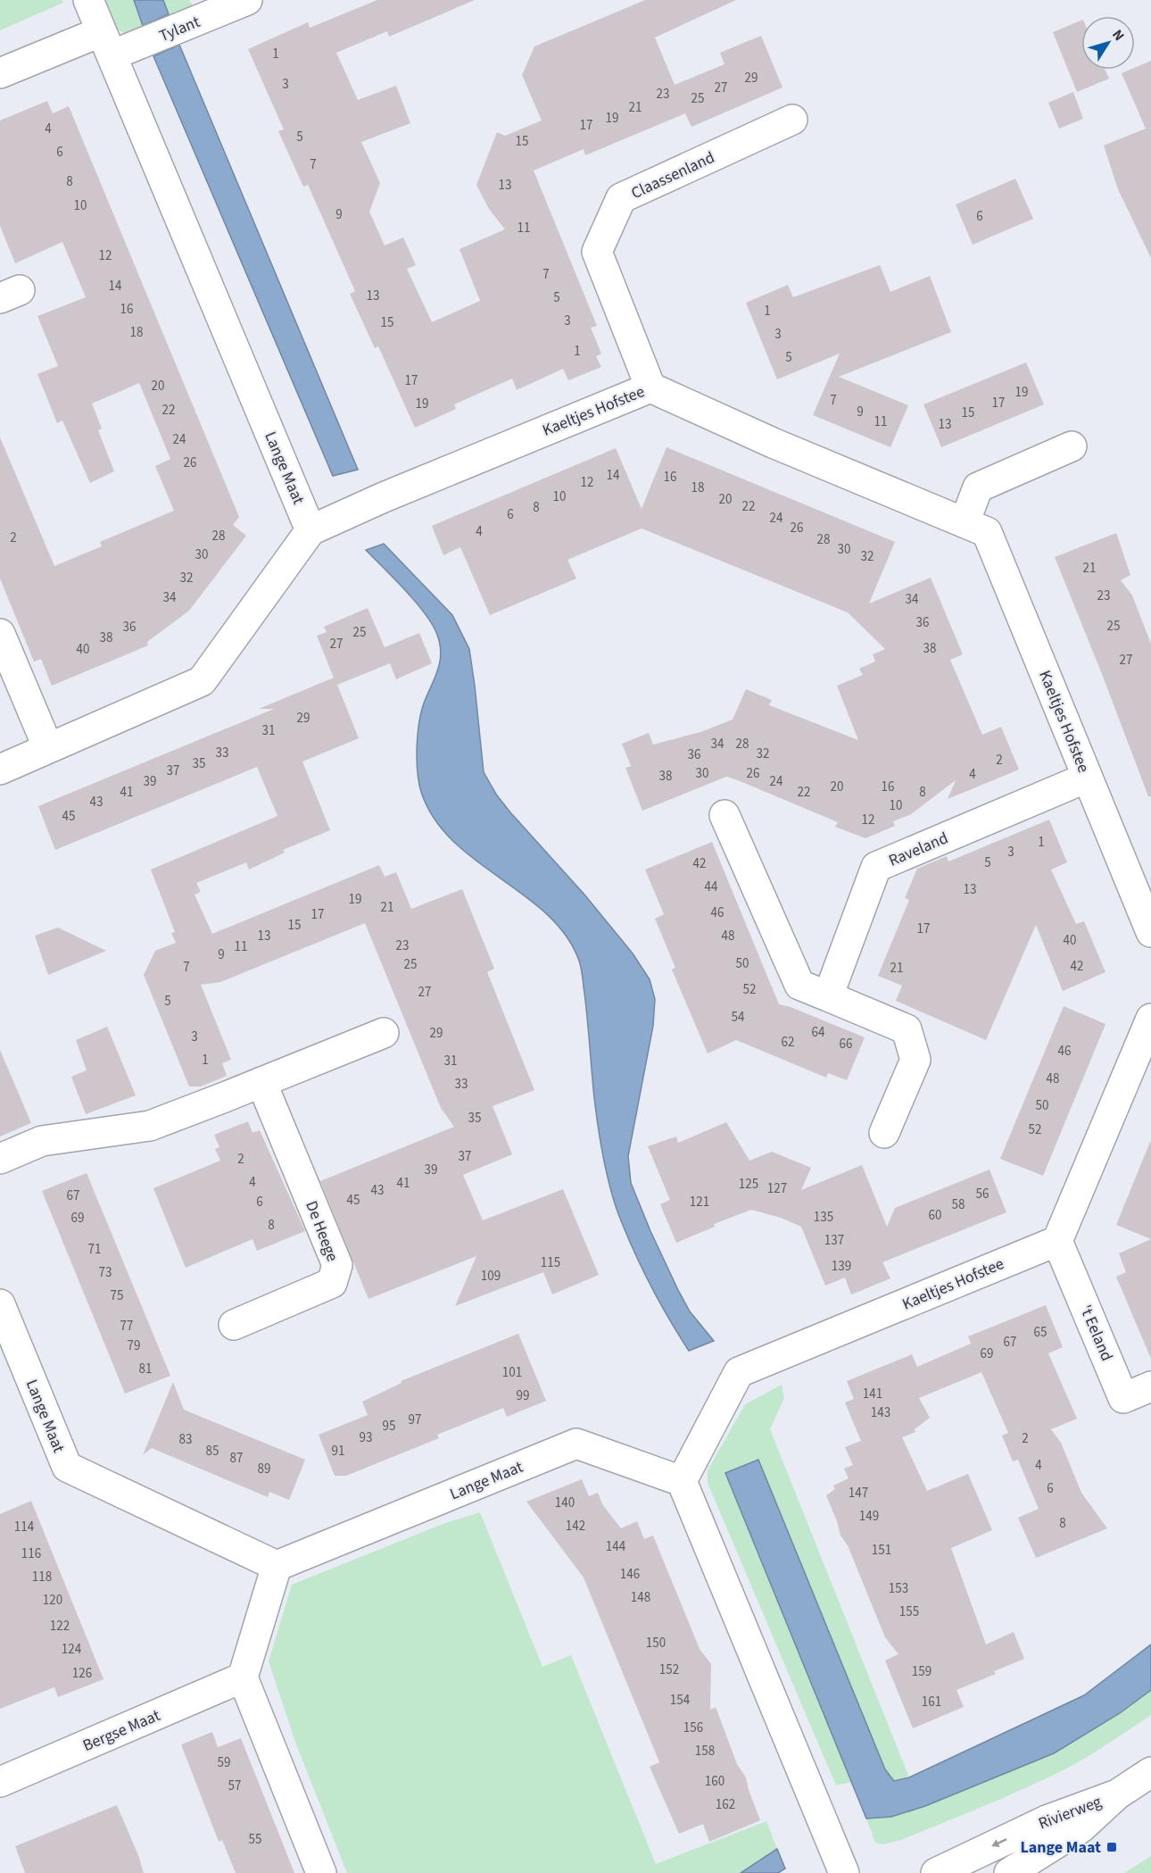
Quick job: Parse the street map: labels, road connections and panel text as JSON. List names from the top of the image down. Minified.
{"streets":{"street":["Tylant","Claassenland","Kaeltjes Hofstee","Lange Maat","Raveland","De Heege","'t Eeland","Bergse Maat","Rivierweg"]},"crossings":[["Tylant","Lange Maat"],["Claassenland","Kaeltjes Hofstee"],["Kaeltjes Hofstee","Lange Maat"],["Kaeltjes Hofstee","Raveland"],["Kaeltjes Hofstee","'t Eeland"]],"places":{"transit":["Lange Maat"]},"house_numbers":["1","29","3","27","23","25","21","19","17","4","5","15","6","7","8","13","10","9","6","11","12","7","14","13","5","16","1","3","15","18","3","1","5","17","20","19","7","17","19","22","9","15","11","13","24","26","14","16","12","18","10","20","22","8","6","24","26","4","28","2","28","30","30","32","21","32","23","34","34","36","25","36","25","38","27","38","40","27","29","31","34","28","33","32","36","2","35","37","30","26","4","38","39","24","20","16","41","22","8","43","10","45","12","1","3","5","42","44","13","19","21","46","17","15","17","13","48","40","23","11","9","50","25","42","7","21","52","27","5","54","64","29","3","62","66","46","1","31","48","33","50","35","52","37","2","39","4","41","125","127","43","56","67","45","6","121","58","60","135","69","8","137","71","115","139","73","109","75","77","65","67","79","69","81","101","141","99","143","97","95","93","2","83","85","91","87","4","89","6","147","140","149","8","142","114","144","151","116","146","118","153","148","120","155","122","150","124","152","159","126","154","161","156","158","59","160","57","162","55"],"north":"top right"}
